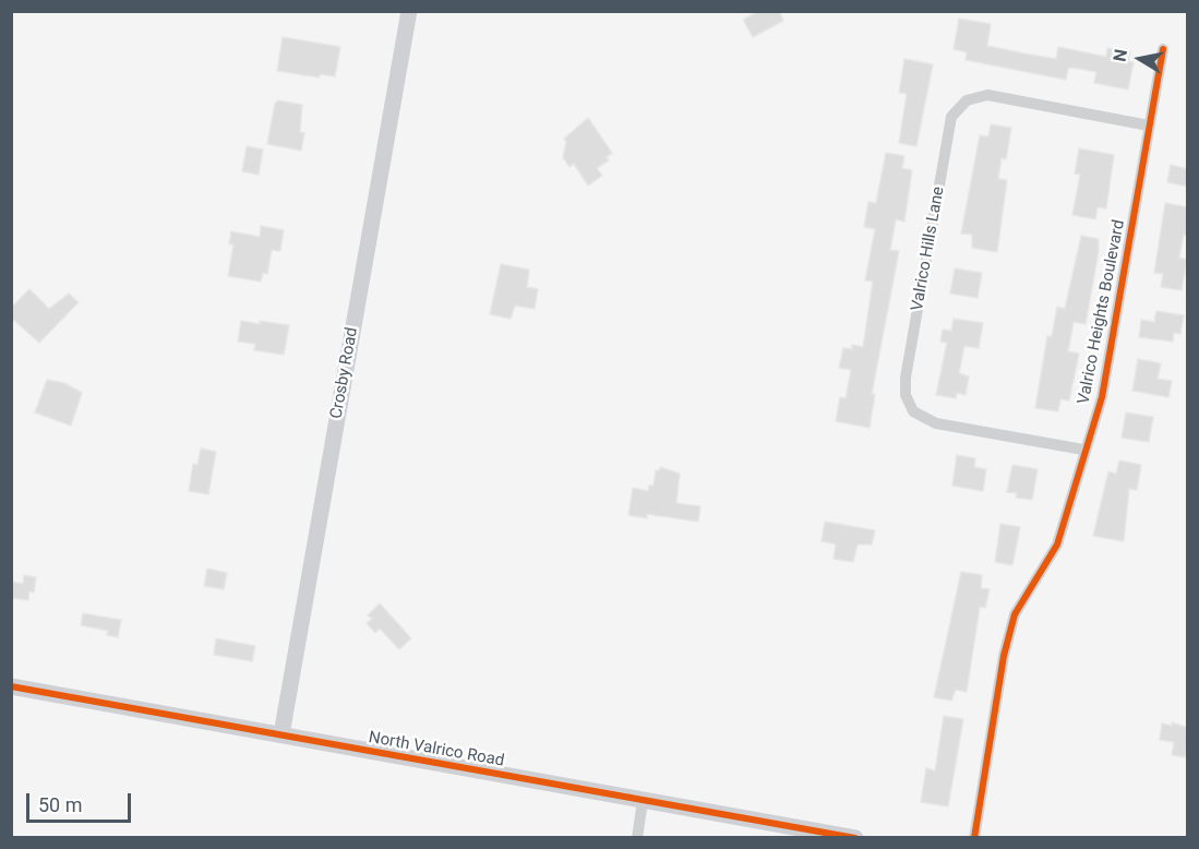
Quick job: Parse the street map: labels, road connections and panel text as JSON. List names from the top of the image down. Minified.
{"streets":{"street":["Valrico Hills Lane","Valrico Heights Boulevard","Crosby Road","North Valrico Road"]},"crossings":[["Valrico Hills Lane","Valrico Heights Boulevard"],["Crosby Road","North Valrico Road"]],"scale_bar":"50 m","north":"left"}
